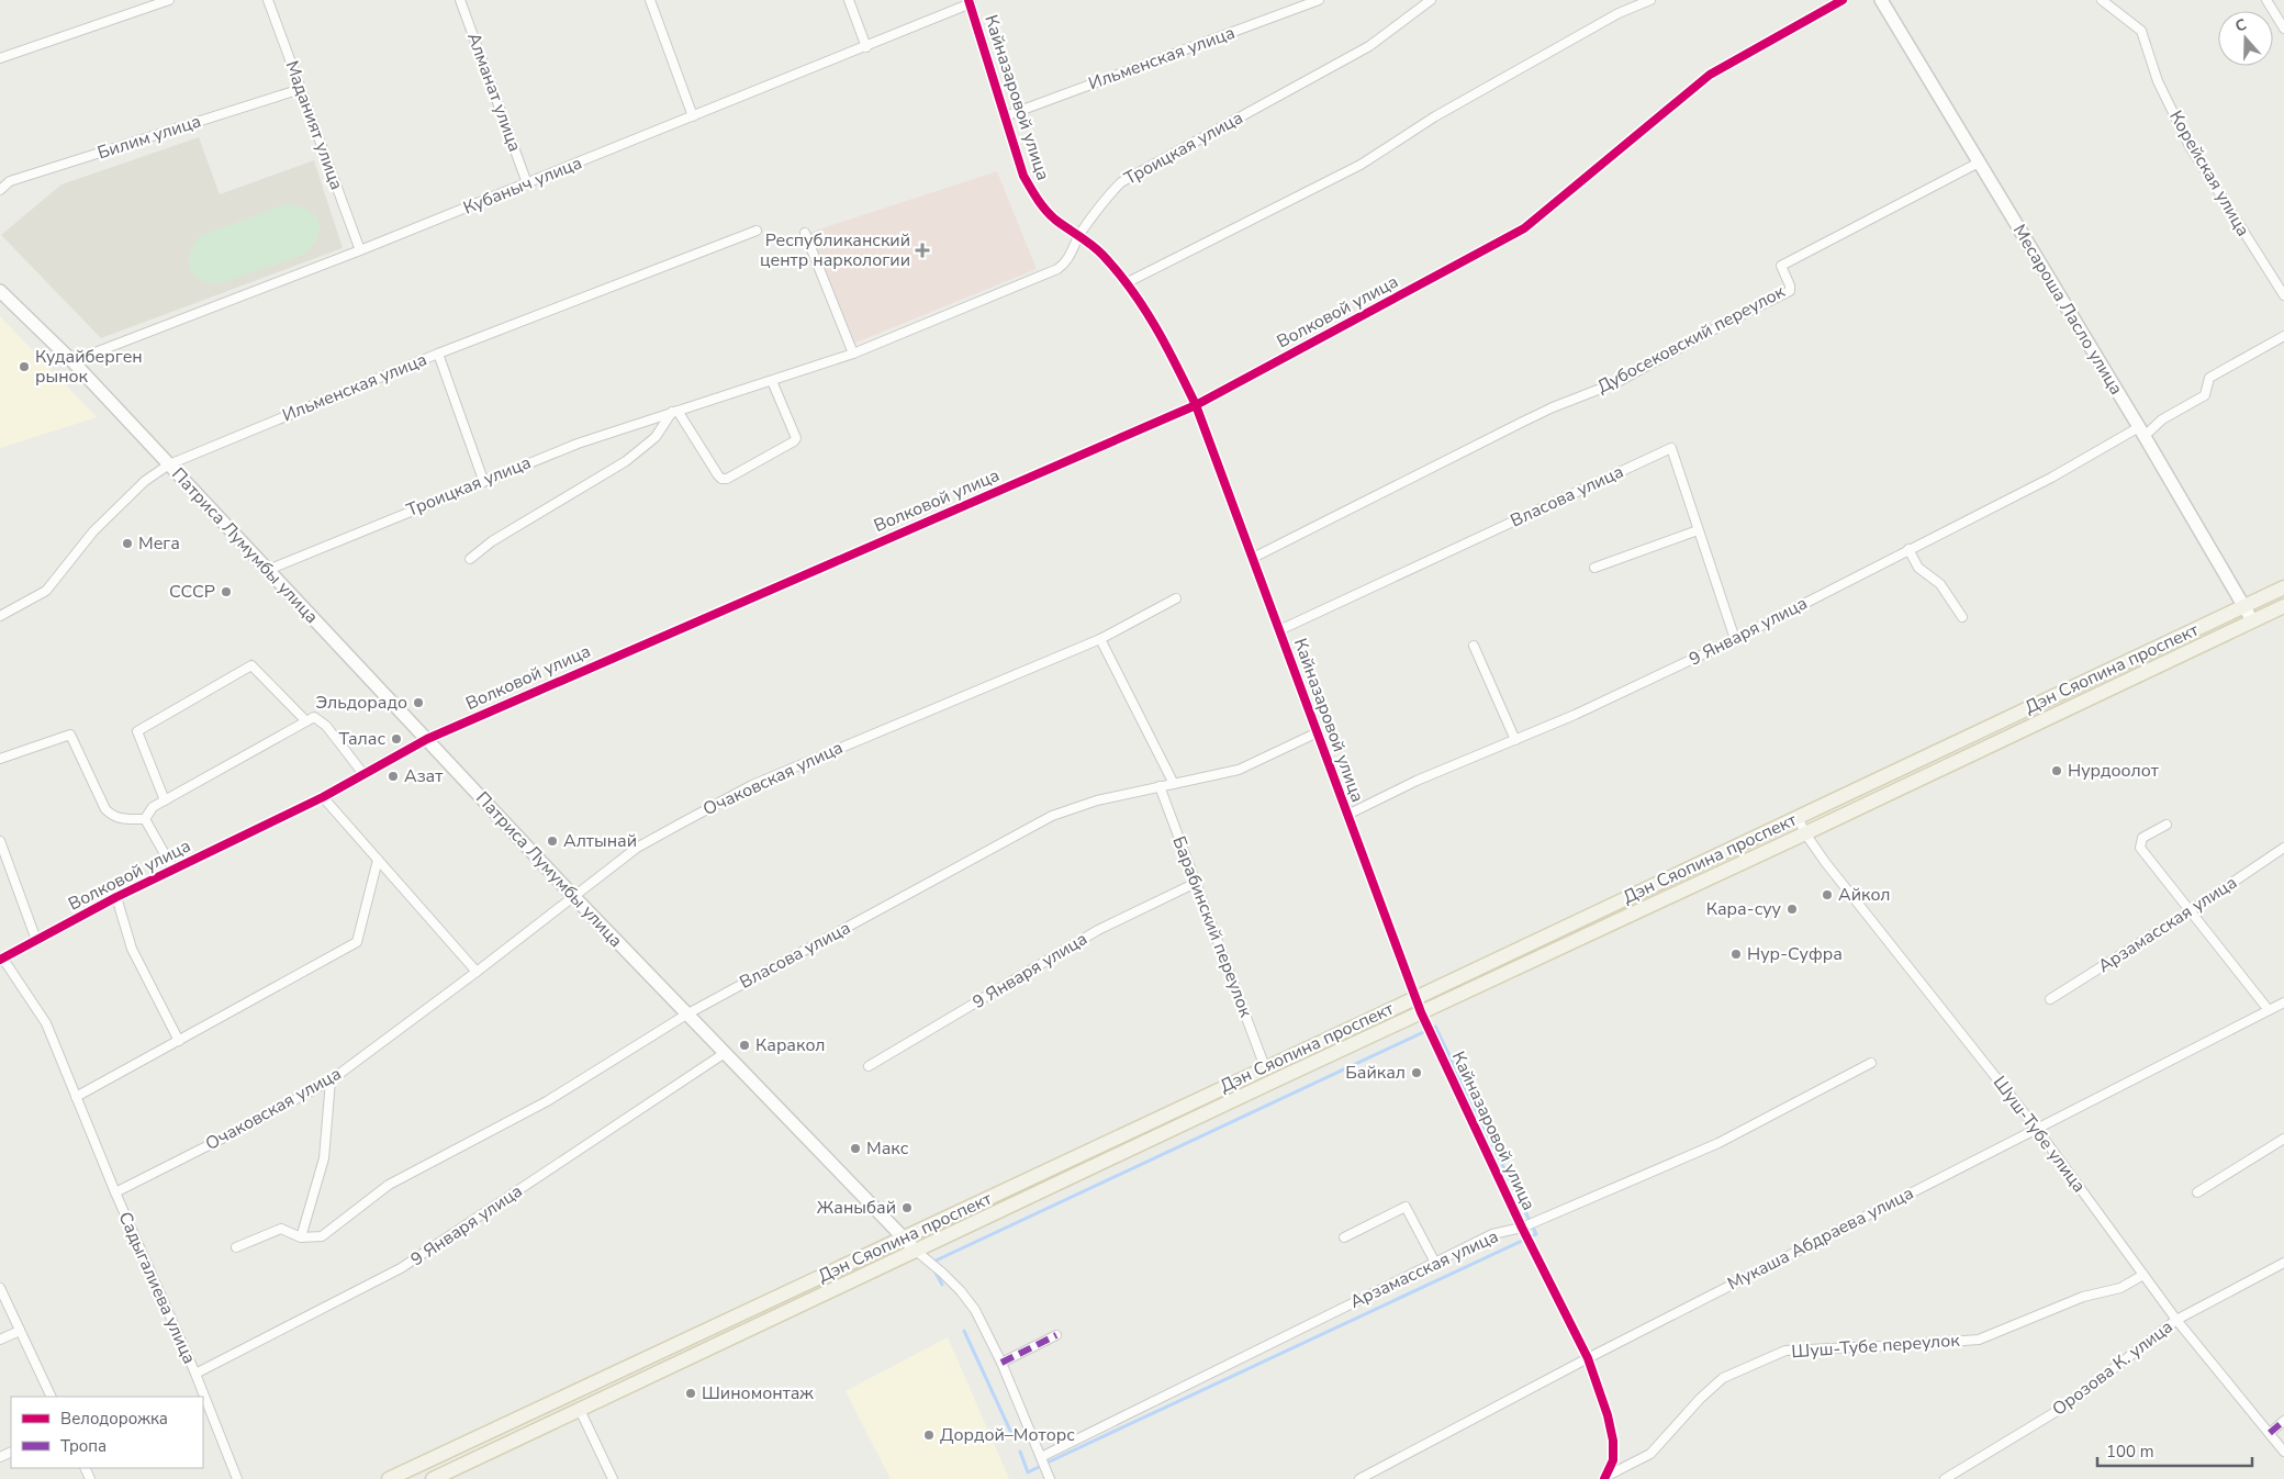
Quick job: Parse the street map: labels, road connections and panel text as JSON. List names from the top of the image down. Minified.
{"streets":{"main road":["Дэн Сяопина проспект"],"street":["Ильменская улица","Алманат улица","Кайназаровой улица","Маданият улица","Билим улица","Троицкая улица","Корейская улица","Кубаныч улица","Месароша Ласло улица","Волковой улица","Дубосековский переулок","Власова улица","Патриса Лумумбы улица","9 Января улица","Очаковская улица","Арзамасская улица","Барабинский переулок","Шуш-Тубе улица","Мукаша Абдраева улица","Садыгалиева улица","Шуш-Тубе переулок","Орозова К. улица"]},"crossings":[["Ильменская улица","Кайназаровой улица"],["Ильменская улица","Патриса Лумумбы улица"],["Алманат улица","Кубаныч улица"],["Кайназаровой улица","Троицкая улица"],["Кайназаровой улица","Кубаныч улица"],["Кайназаровой улица","Волковой улица"],["Кайназаровой улица","Дубосековский переулок"],["Кайназаровой улица","Власова улица"],["Кайназаровой улица","9 Января улица"],["Кайназаровой улица","Дэн Сяопина проспект"],["Кайназаровой улица","Арзамасская улица"],["Кайназаровой улица","Мукаша Абдраева улица"],["Кайназаровой улица","Шуш-Тубе переулок"],["Маданият улица","Билим улица"],["Маданият улица","Кубаныч улица"],["Троицкая улица","Патриса Лумумбы улица"],["Кубаныч улица","Патриса Лумумбы улица"],["Месароша Ласло улица","Дубосековский переулок"],["Месароша Ласло улица","9 Января улица"],["Месароша Ласло улица","Дэн Сяопина проспект"],["Волковой улица","Патриса Лумумбы улица"],["Волковой улица","Садыгалиева улица"],["Власова улица","Патриса Лумумбы улица"],["Власова улица","9 Января улица"],["Власова улица","Барабинский переулок"],["Патриса Лумумбы улица","9 Января улица"],["Патриса Лумумбы улица","Дэн Сяопина проспект"],["Патриса Лумумбы улица","Очаковская улица"],["Патриса Лумумбы улица","Арзамасская улица"],["9 Января улица","Барабинский переулок"],["9 Января улица","Садыгалиева улица"],["Дэн Сяопина проспект","Барабинский переулок"],["Дэн Сяопина проспект","Шуш-Тубе улица"],["Очаковская улица","Садыгалиева улица"],["Шуш-Тубе улица","Мукаша Абдраева улица"],["Шуш-Тубе улица","Шуш-Тубе переулок"],["Шуш-Тубе улица","Орозова К. улица"]],"places":{"health":["Республиканский центр наркологии"],"other":["Кудайберген рынок","Мега","СССР","Эльдорадо","Талас","Нурдоолот","Азат","Алтынай","Айкол","Кара-суу","Нур-Суфра","Каракол","Байкал","Макс","Жаныбай","Шиномонтаж","Дордой–Моторс"]},"legend":["Велодорожка","Тропа"],"scale_bar":"100 m","north":"top"}
